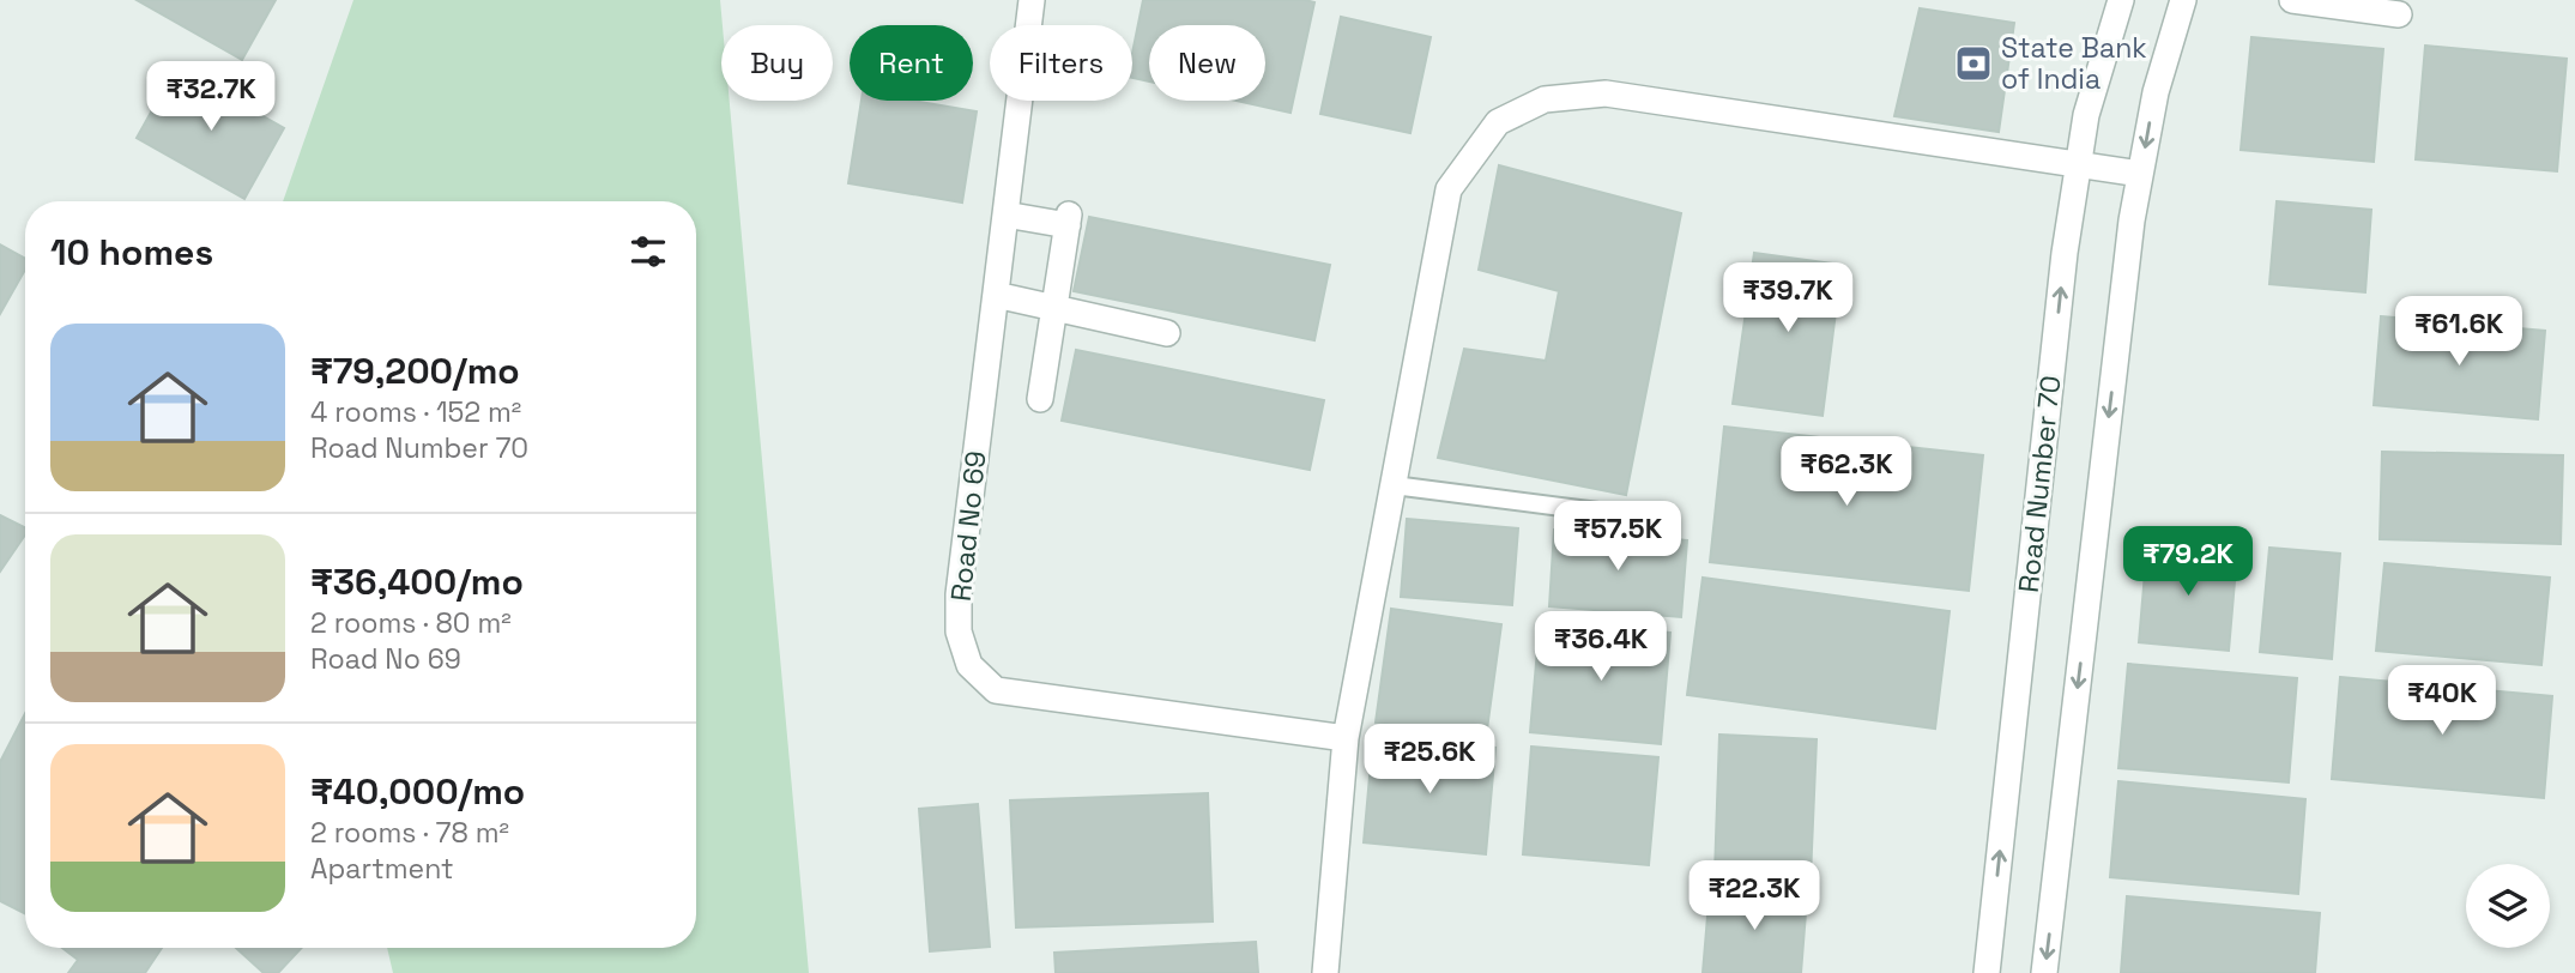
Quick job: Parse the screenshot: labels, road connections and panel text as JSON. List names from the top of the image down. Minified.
{"streets":{"street":["Road Number 70","Road No 69"]},"places":{"bank":["State Bank of India"]},"page":{"chip":["Buy","Rent","Filters","New"],"price":["₹32.7K","₹39.7K","₹61.6K","₹62.3K","₹57.5K","₹79.2K","₹36.4K","₹40K","₹25.6K","₹22.3K"],"heading":"10 homes","list":[{"name":"₹79,200/mo","note":"4 rooms · 152 m² · Road Number 70"},{"name":"₹36,400/mo","note":"2 rooms · 80 m² · Road No 69"},{"name":"₹40,000/mo","note":"2 rooms · 78 m² · Apartment"}]}}
